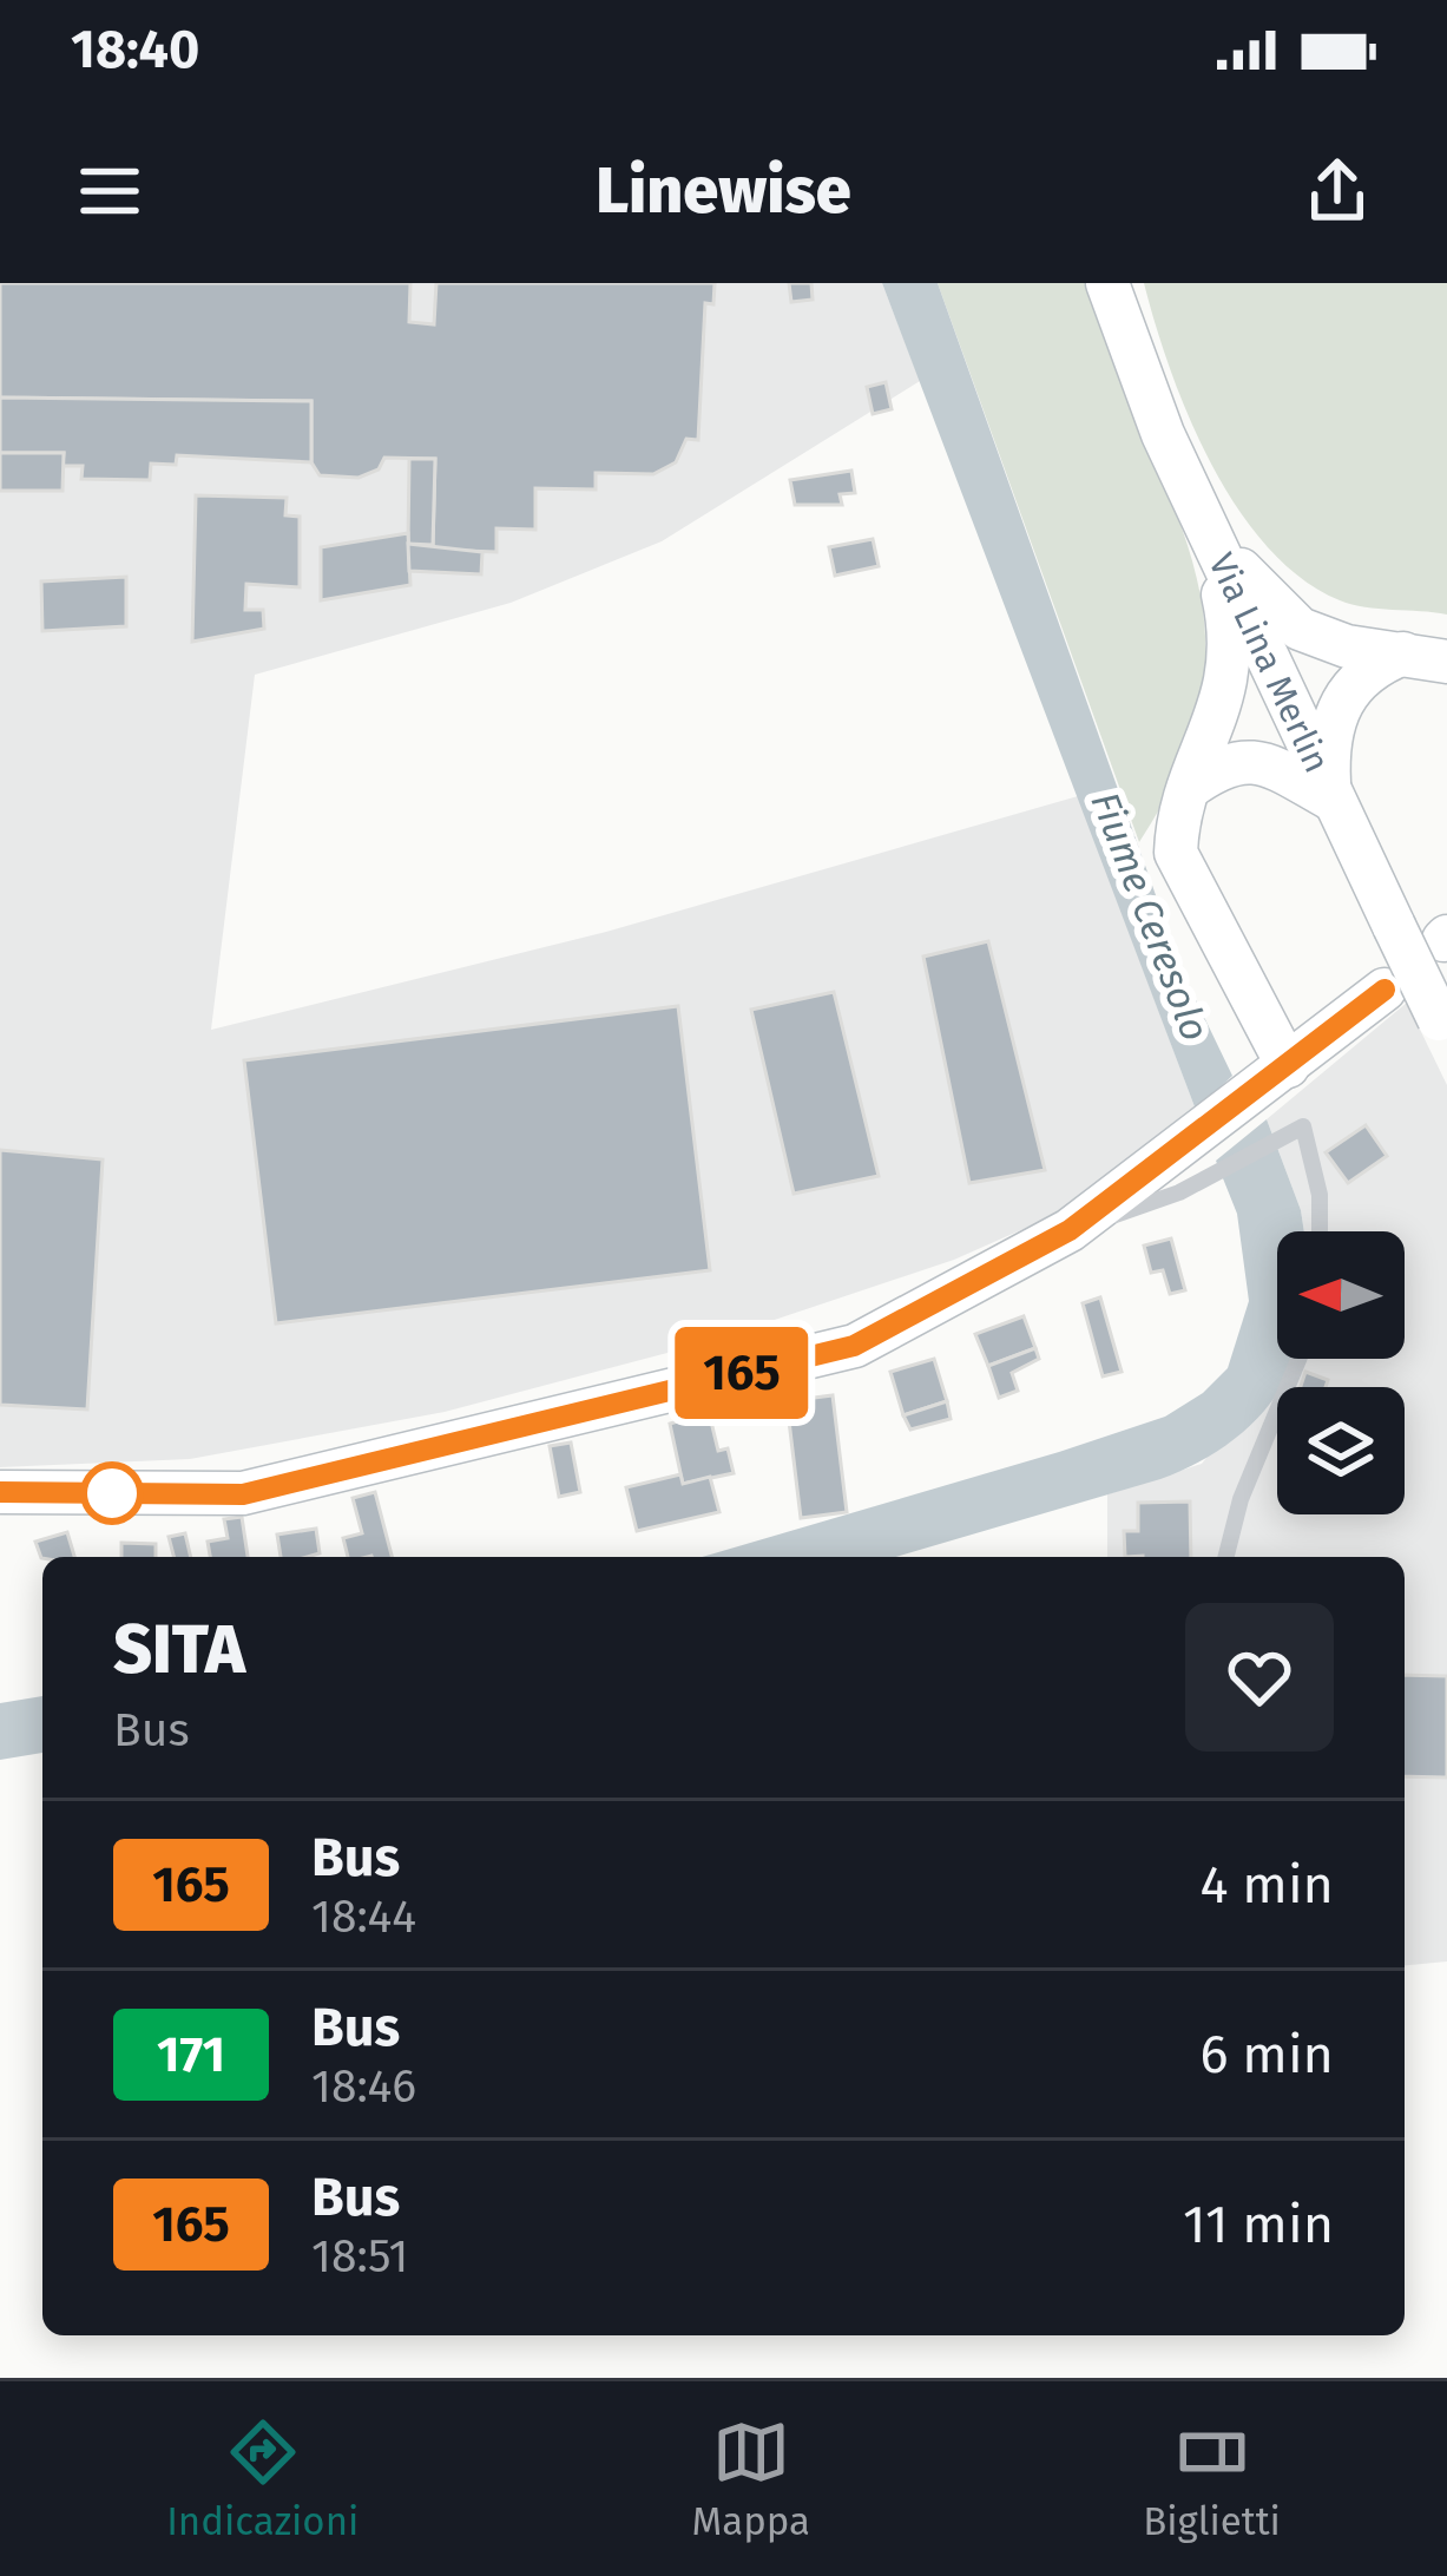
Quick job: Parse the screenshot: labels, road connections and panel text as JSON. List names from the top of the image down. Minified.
{"streets":{"main road":["Via Lina Merlin"]},"water":["Fiume Ceresolo"],"lines":["bus line 165"],"north":"left","page":{"status":"18:40","header":"Linewise","on_map":"165","heading":["SITA","Bus"],"list":[{"mark":"165","name":"Bus","note":"18:44","value":"4 min"},{"mark":"171","name":"Bus","note":"18:46","value":"6 min"},{"mark":"165","name":"Bus","note":"18:51","value":"11 min"}],"tabs":["Indicazioni","Mappa","Biglietti"]}}
